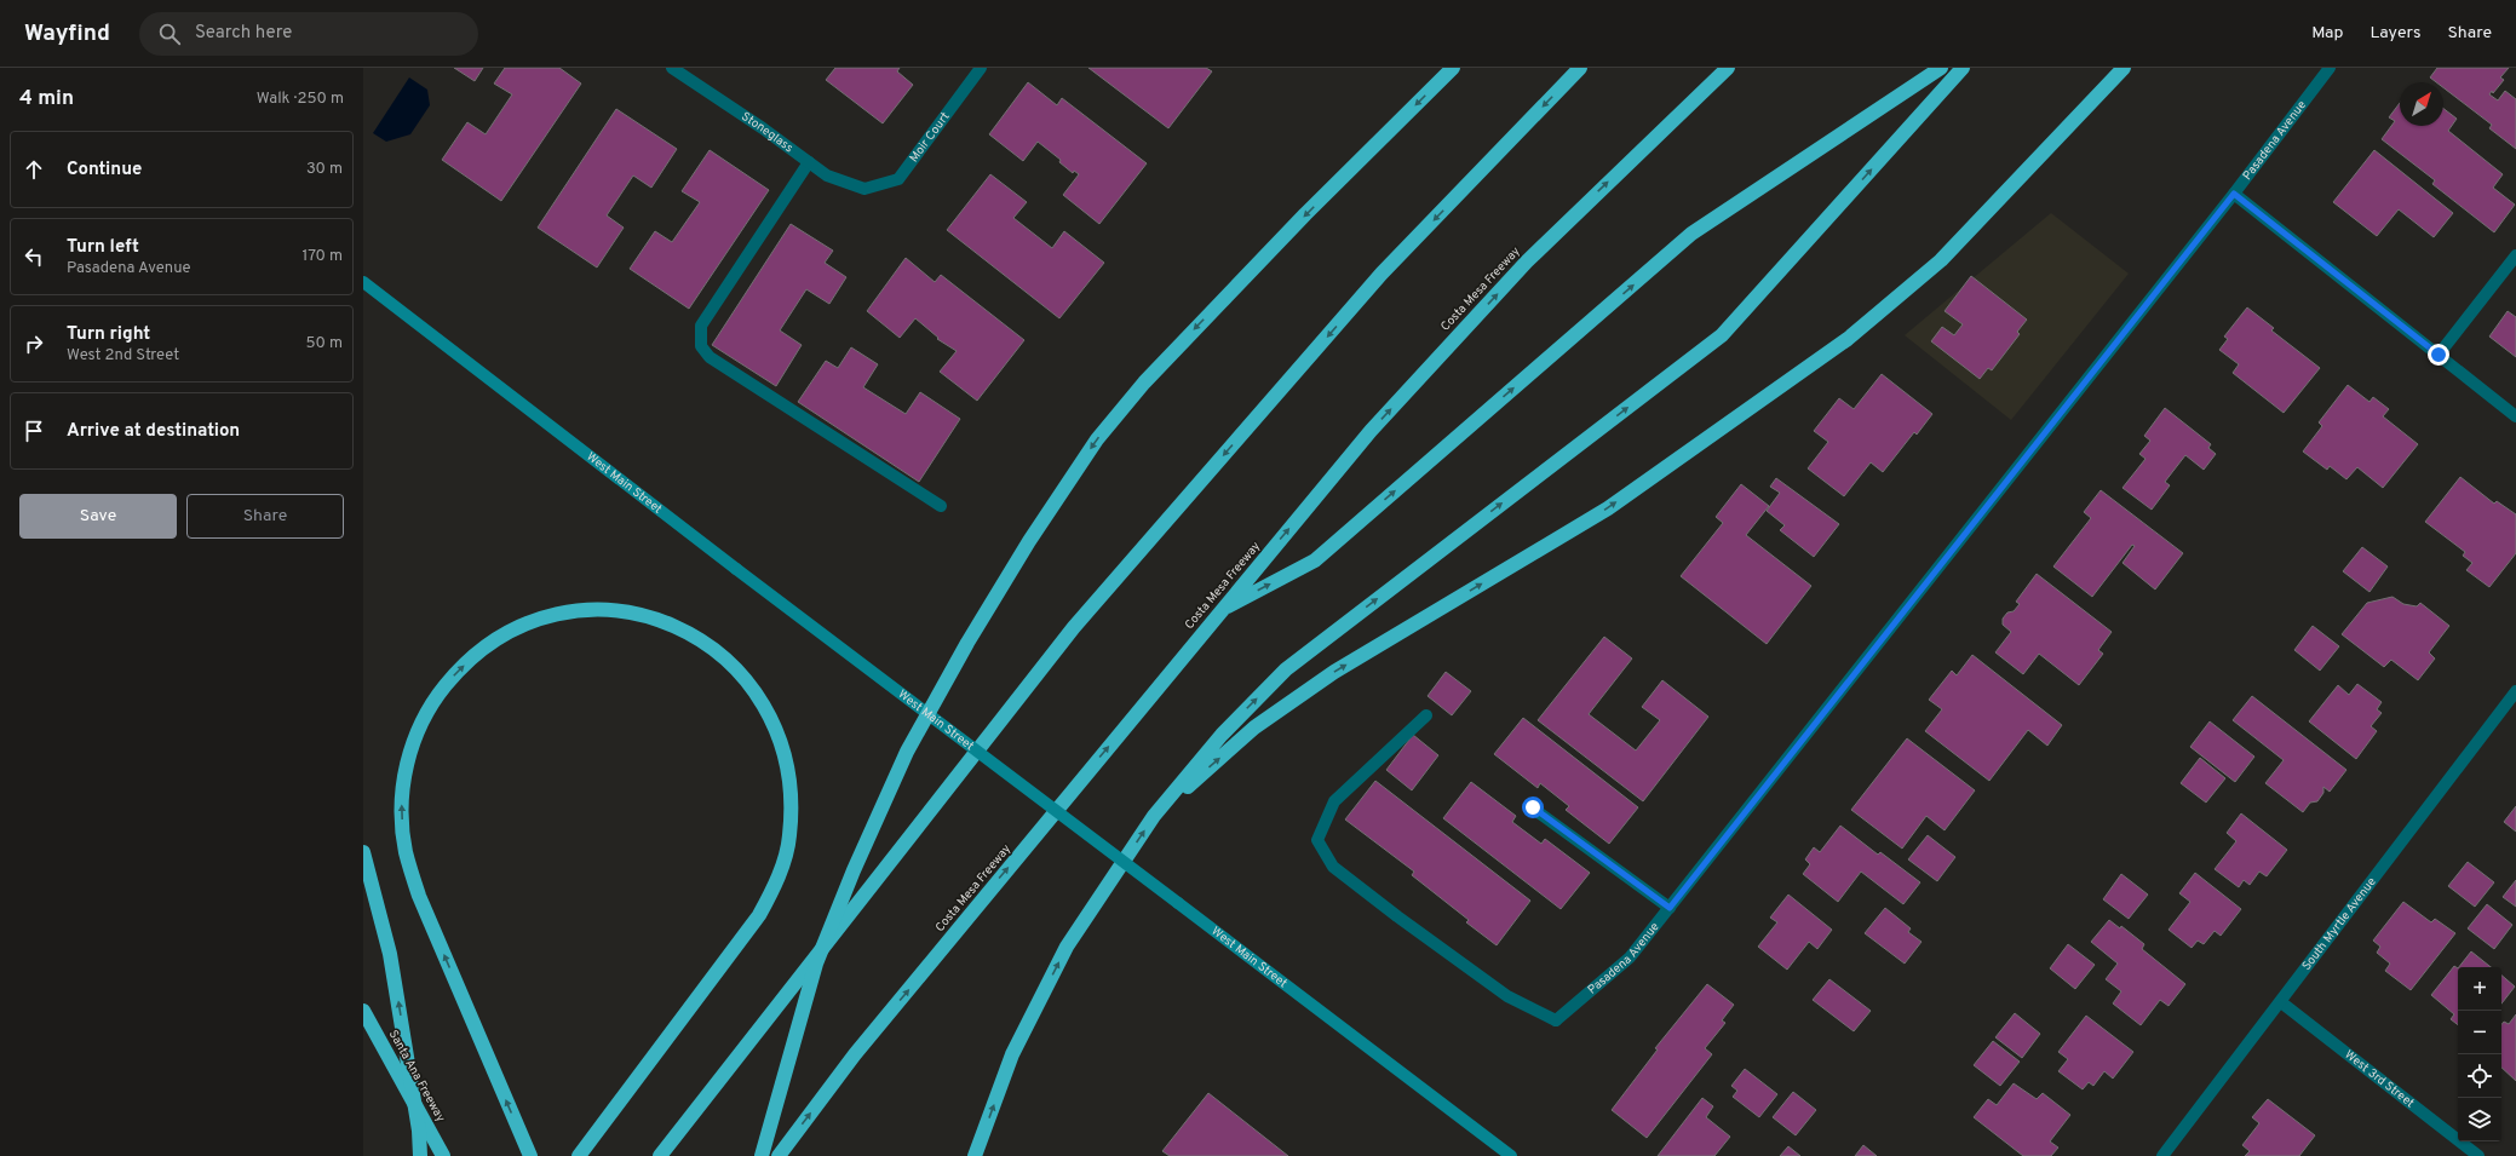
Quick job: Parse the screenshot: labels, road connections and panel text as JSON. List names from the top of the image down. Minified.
{"streets":{"highway":["Costa Mesa Freeway","Santa Ana Freeway"],"street":["Stoneglass","Moir Court","Pasadena Avenue","West Main Street","South Myrtle Avenue","West 3rd Street"]},"crossings":[["Stoneglass","Moir Court"],["South Myrtle Avenue","West 3rd Street"]],"north":"top right","page":{"header":"Wayfind","search":"Search here","nav":["Map","Layers","Share"],"heading":["4 min","Walk · 250 m"],"list":[["Continue","30 m"],["Turn left","Pasadena Avenue","170 m"],["Turn right","West 2nd Street","50 m"],"Arrive at destination"],"buttons":["Save","Share"],"map_buttons":["+","−"]}}
